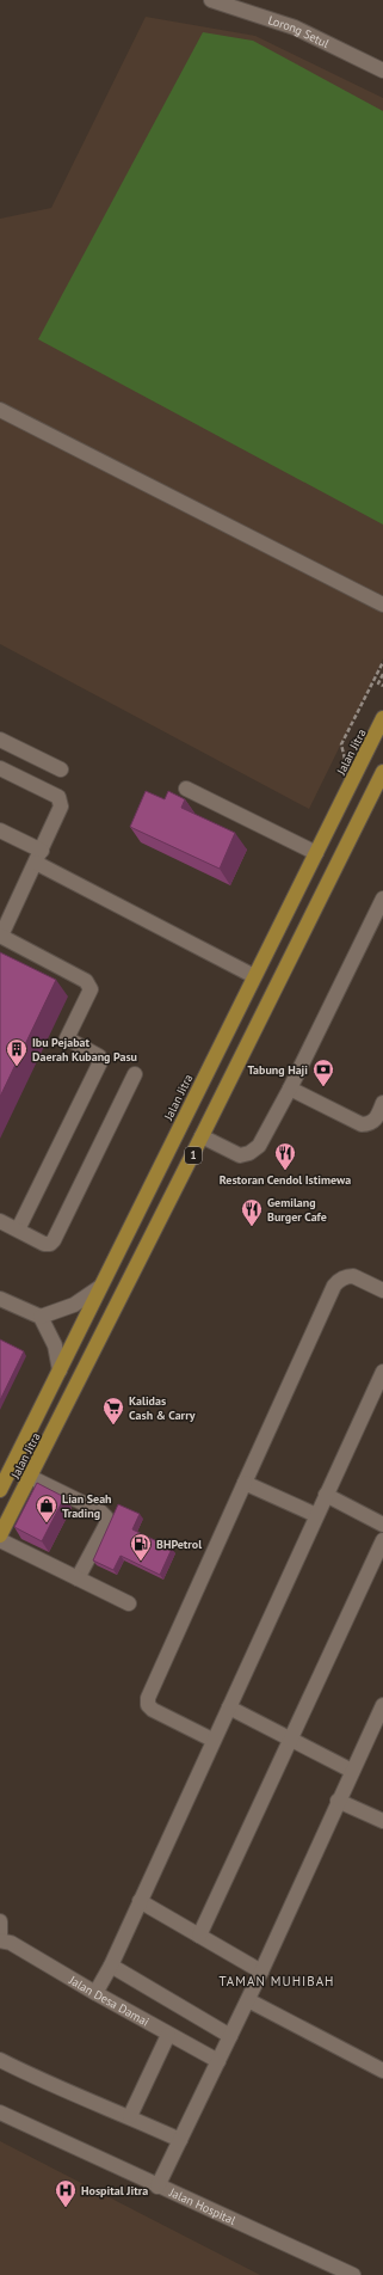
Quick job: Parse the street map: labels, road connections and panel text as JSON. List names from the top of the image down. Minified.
{"streets":{"highway":["Jalan Jitra","1"],"street":["Lorong Setul","Jalan Desa Damai","Jalan Hospital"]},"districts":["TAMAN MUHIBAH"],"places":{"building":["Ibu Pejabat Daerah Kubang Pasu"],"bank":["Tabung Haji"],"restaurant":["Restoran Cendol Istimewa","Gemilang Burger Cafe"],"supermarket":["Kalidas Cash & Carry"],"shop":["Lian Seah Trading"],"fuel station":["BHPetrol"],"hospital":["Hospital Jitra"]}}
